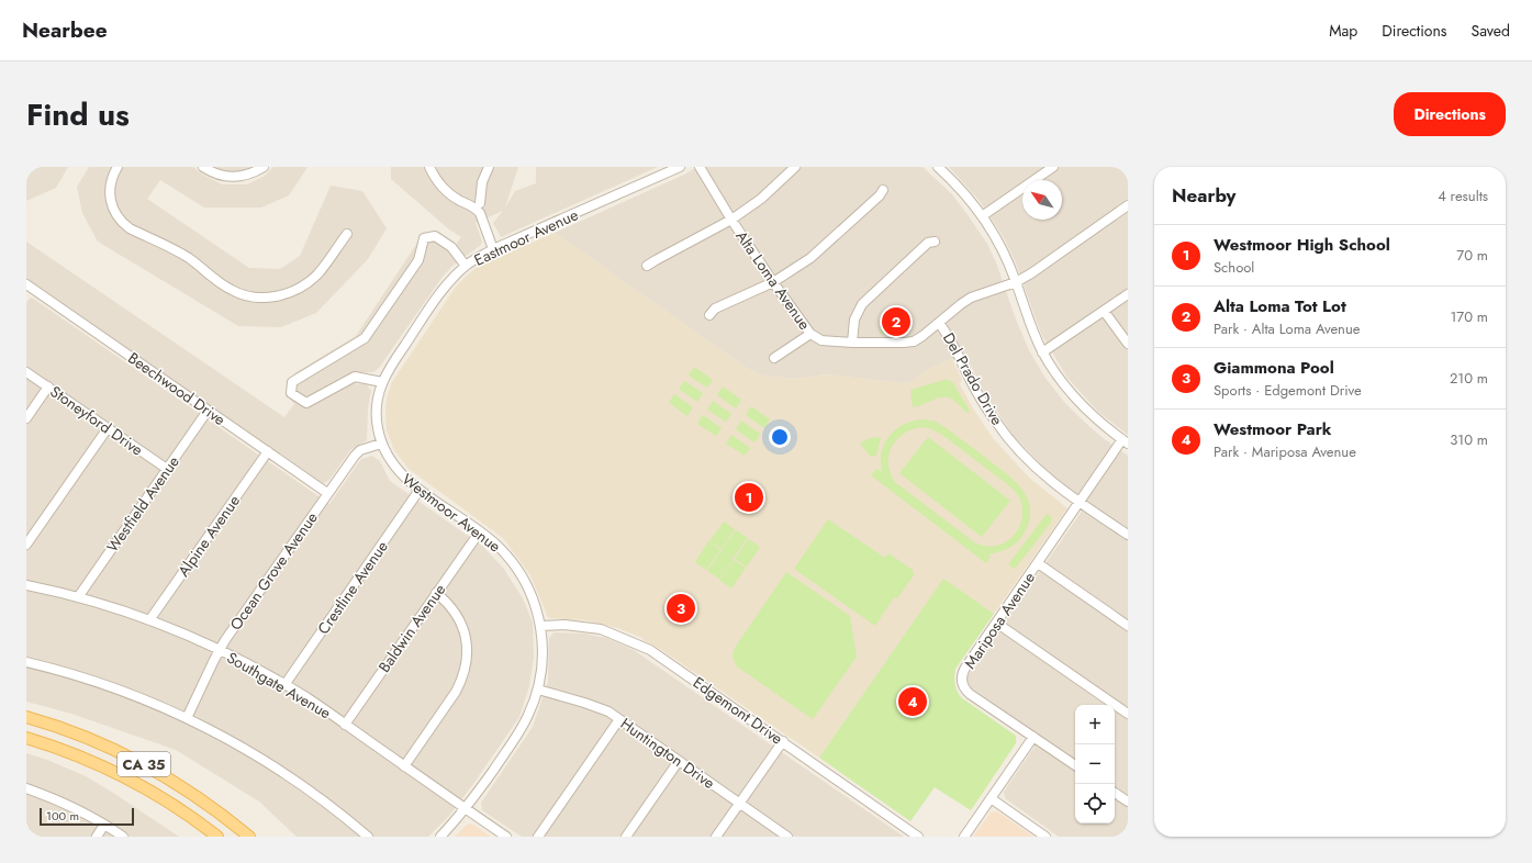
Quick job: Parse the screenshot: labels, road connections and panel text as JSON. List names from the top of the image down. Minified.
{"streets":{"main road":["CA 35"],"street":["Eastmoor Avenue","Alta Loma Avenue","Del Prado Drive","Beechwood Drive","Stoneyford Drive","Westfield Avenue","Westmoor Avenue","Alpine Avenue","Ocean Grove Avenue","Crestline Avenue","Mariposa Avenue","Baldwin Avenue","Southgate Avenue","Edgemont Drive","Huntington Drive"]},"crossings":[["Eastmoor Avenue","Westmoor Avenue"],["Eastmoor Avenue","Ocean Grove Avenue"],["Alta Loma Avenue","Del Prado Drive"],["Del Prado Drive","Mariposa Avenue"],["Beechwood Drive","Westfield Avenue"],["Beechwood Drive","Alpine Avenue"],["Beechwood Drive","Ocean Grove Avenue"],["Stoneyford Drive","Westfield Avenue"],["Westfield Avenue","Southgate Avenue"],["Westmoor Avenue","Ocean Grove Avenue"],["Westmoor Avenue","Crestline Avenue"],["Westmoor Avenue","Baldwin Avenue"],["Westmoor Avenue","Southgate Avenue"],["Westmoor Avenue","Edgemont Drive"],["Westmoor Avenue","Huntington Drive"],["Alpine Avenue","Southgate Avenue"],["Ocean Grove Avenue","Southgate Avenue"],["Crestline Avenue","Southgate Avenue"],["Baldwin Avenue","Southgate Avenue"]],"scale_bar":"100 m","north":"top left","page":{"header":"Nearbee","nav":["Map","Directions","Saved"],"title":"Find us","buttons":"Directions","heading":["Nearby","4 results"],"list":[{"mark":"1","name":"Westmoor High School","note":"School","value":"70 m"},{"mark":"2","name":"Alta Loma Tot Lot","note":"Park · Alta Loma Avenue","value":"170 m"},{"mark":"3","name":"Giammona Pool","note":"Sports · Edgemont Drive","value":"210 m"},{"mark":"4","name":"Westmoor Park","note":"Park · Mariposa Avenue","value":"310 m"}],"pins":["2","1","3","4"],"map_buttons":["+","−"],"scale":"100 m"}}
